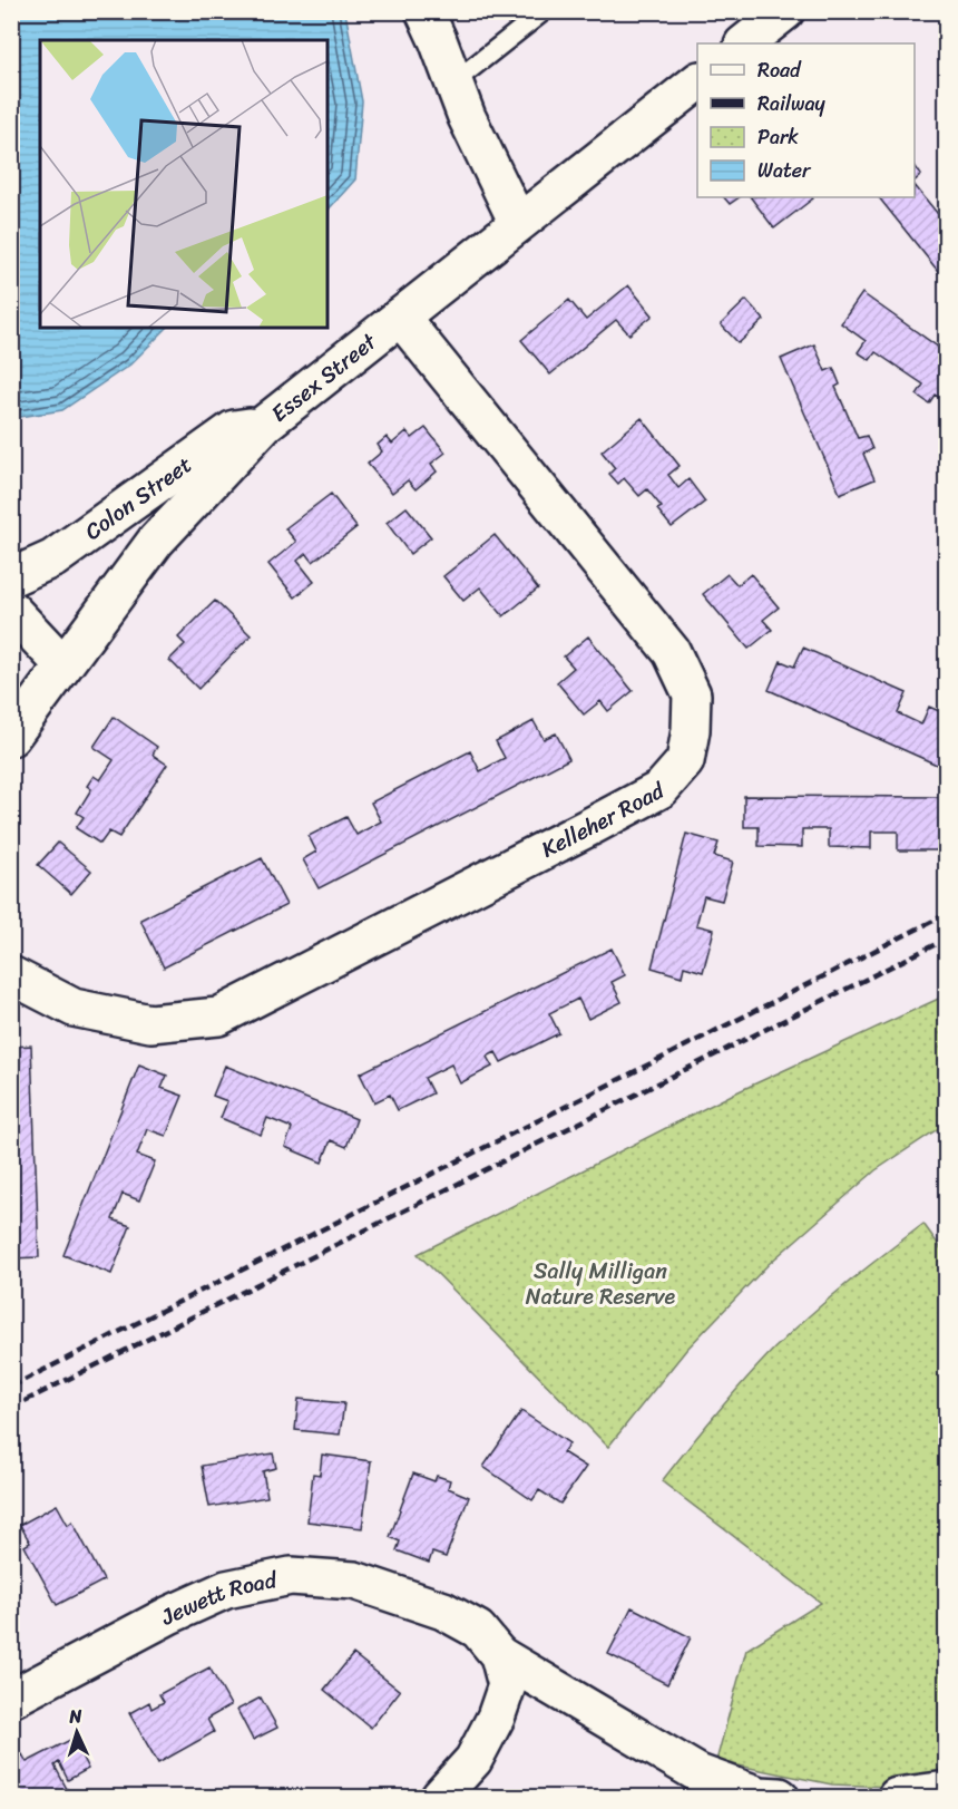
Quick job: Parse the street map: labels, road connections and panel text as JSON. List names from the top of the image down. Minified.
{"streets":{"street":["Essex Street","Colon Street","Kelleher Road","Jewett Road"]},"crossings":[["Essex Street","Colon Street"],["Essex Street","Kelleher Road"]],"parks":["Sally Milligan Nature Reserve"],"legend":["Road","Railway","Park","Water"],"north":"top"}
